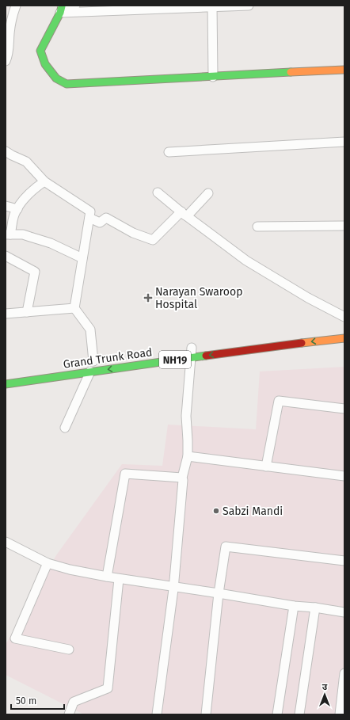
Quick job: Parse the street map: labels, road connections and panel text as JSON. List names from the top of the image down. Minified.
{"streets":{"main road":["Grand Trunk Road","NH19"]},"one_way":["Grand Trunk Road"],"places":{"health":["Narayan Swaroop Hospital"],"other":["Sabzi Mandi"]},"scale_bar":"50 m","north":"top"}
